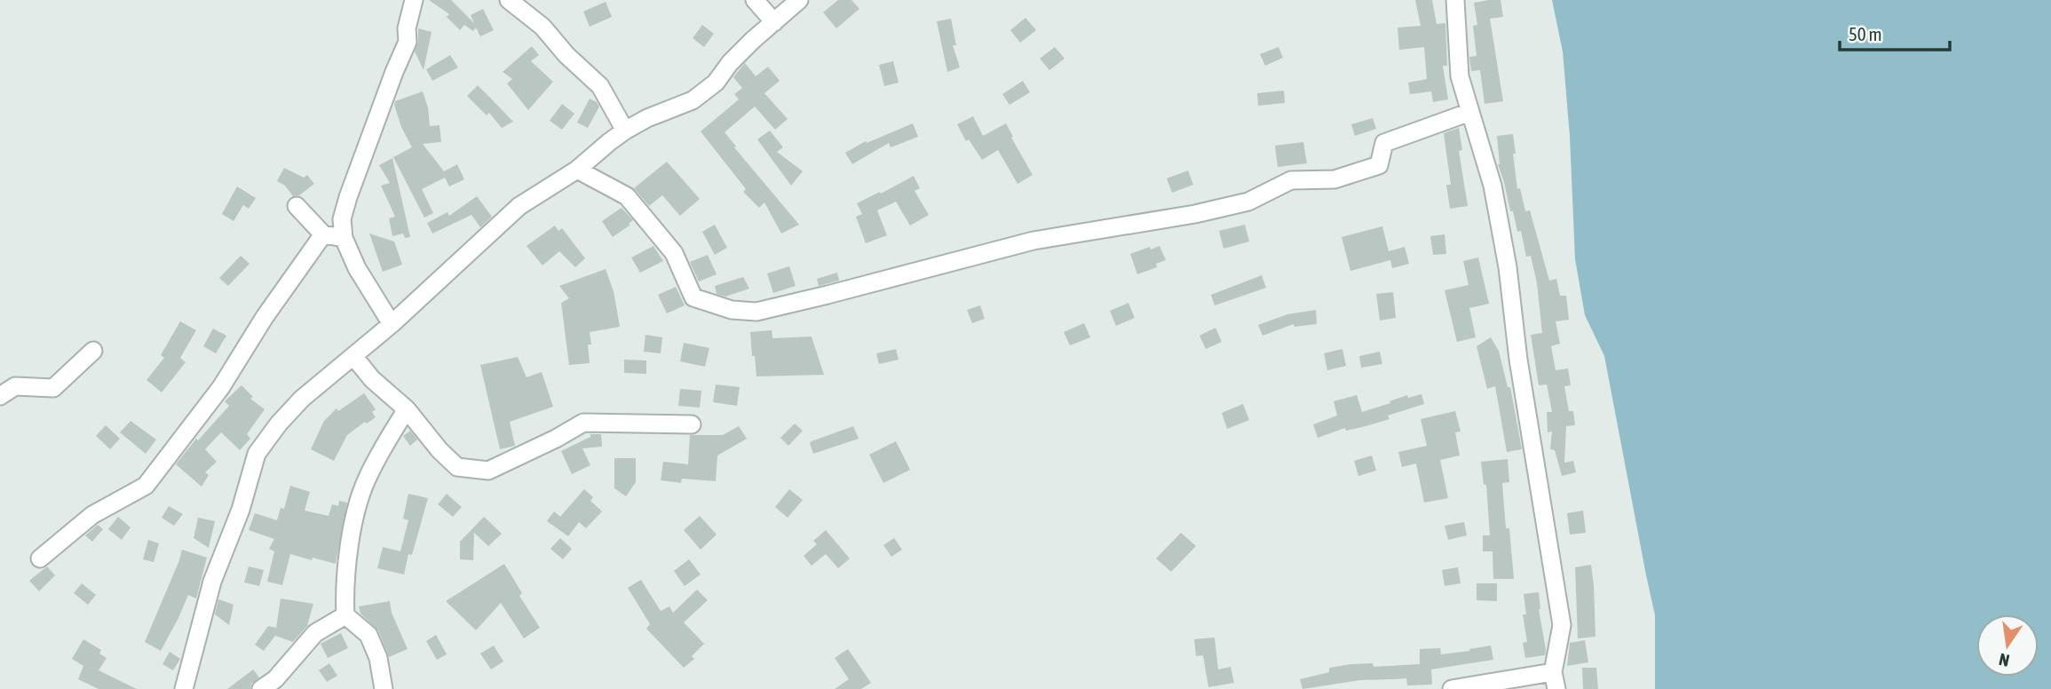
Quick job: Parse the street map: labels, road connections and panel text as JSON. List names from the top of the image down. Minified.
{"scale_bar":"50 m","north":"bottom"}
